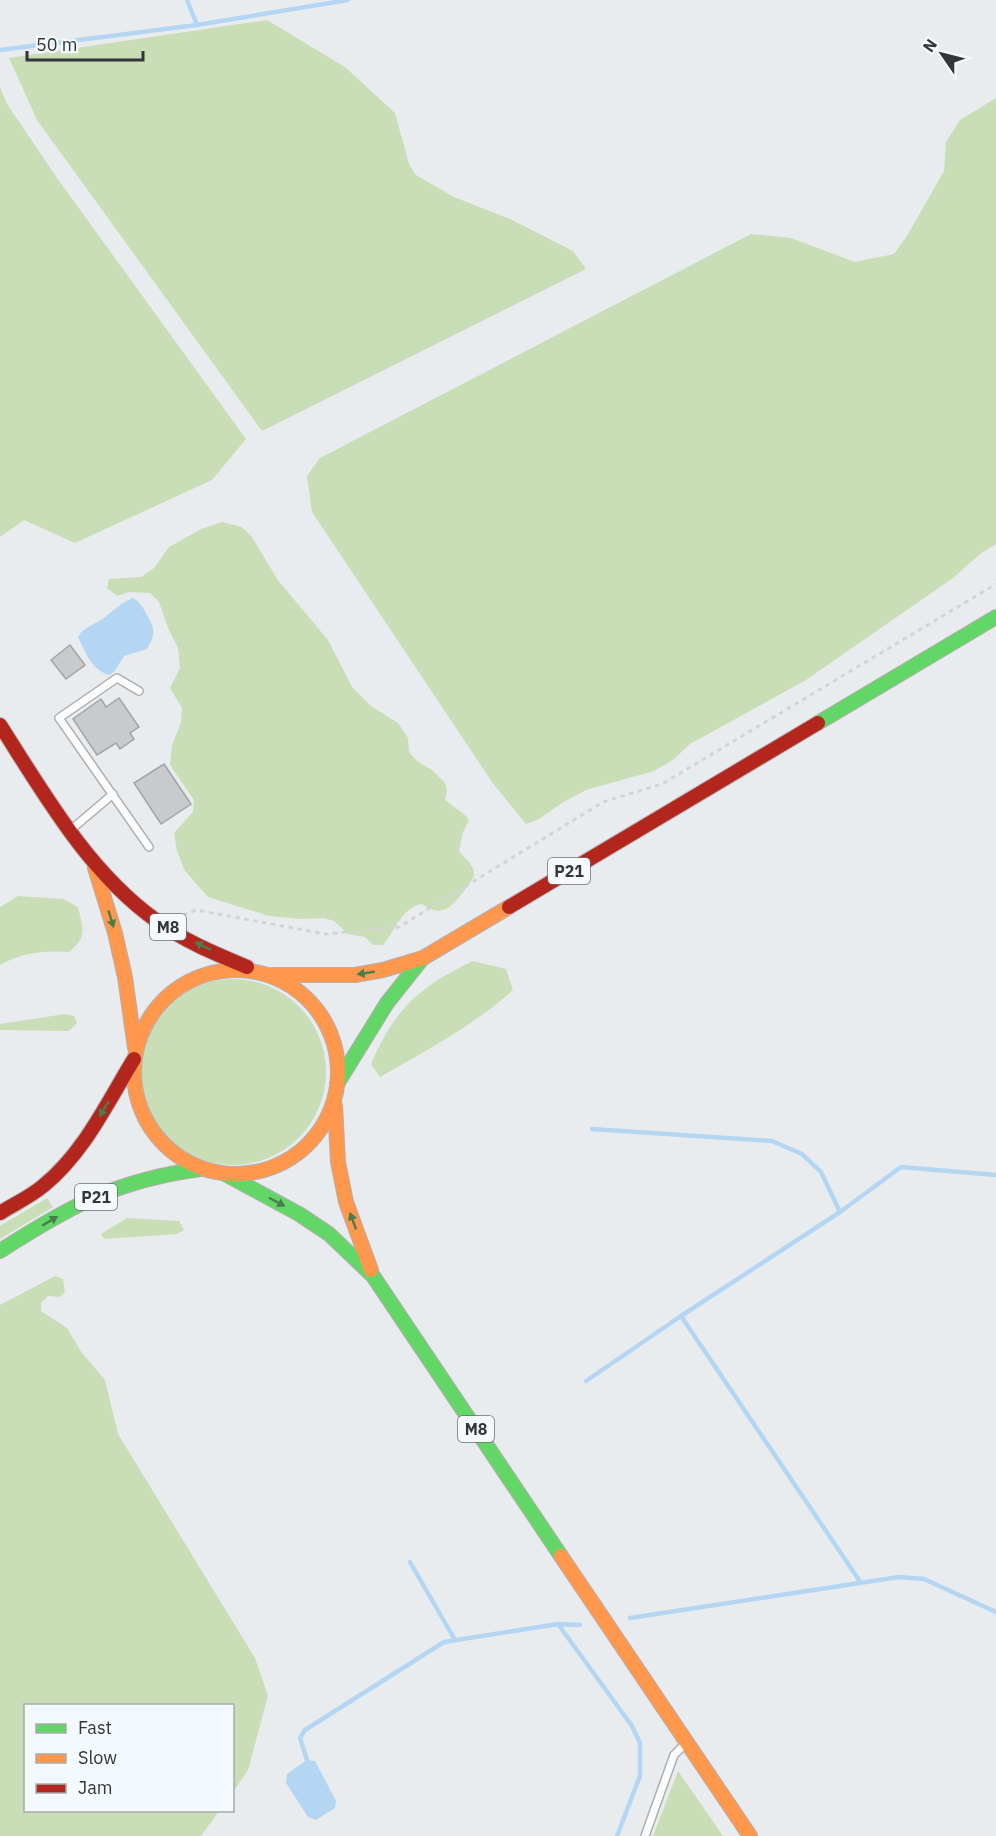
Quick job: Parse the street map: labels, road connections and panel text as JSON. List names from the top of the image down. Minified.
{"streets":{"main road":["Р21","М8"]},"crossings":[["Р21","М8"]],"legend":["Fast","Slow","Jam"],"scale_bar":"50 m","north":"top left"}
